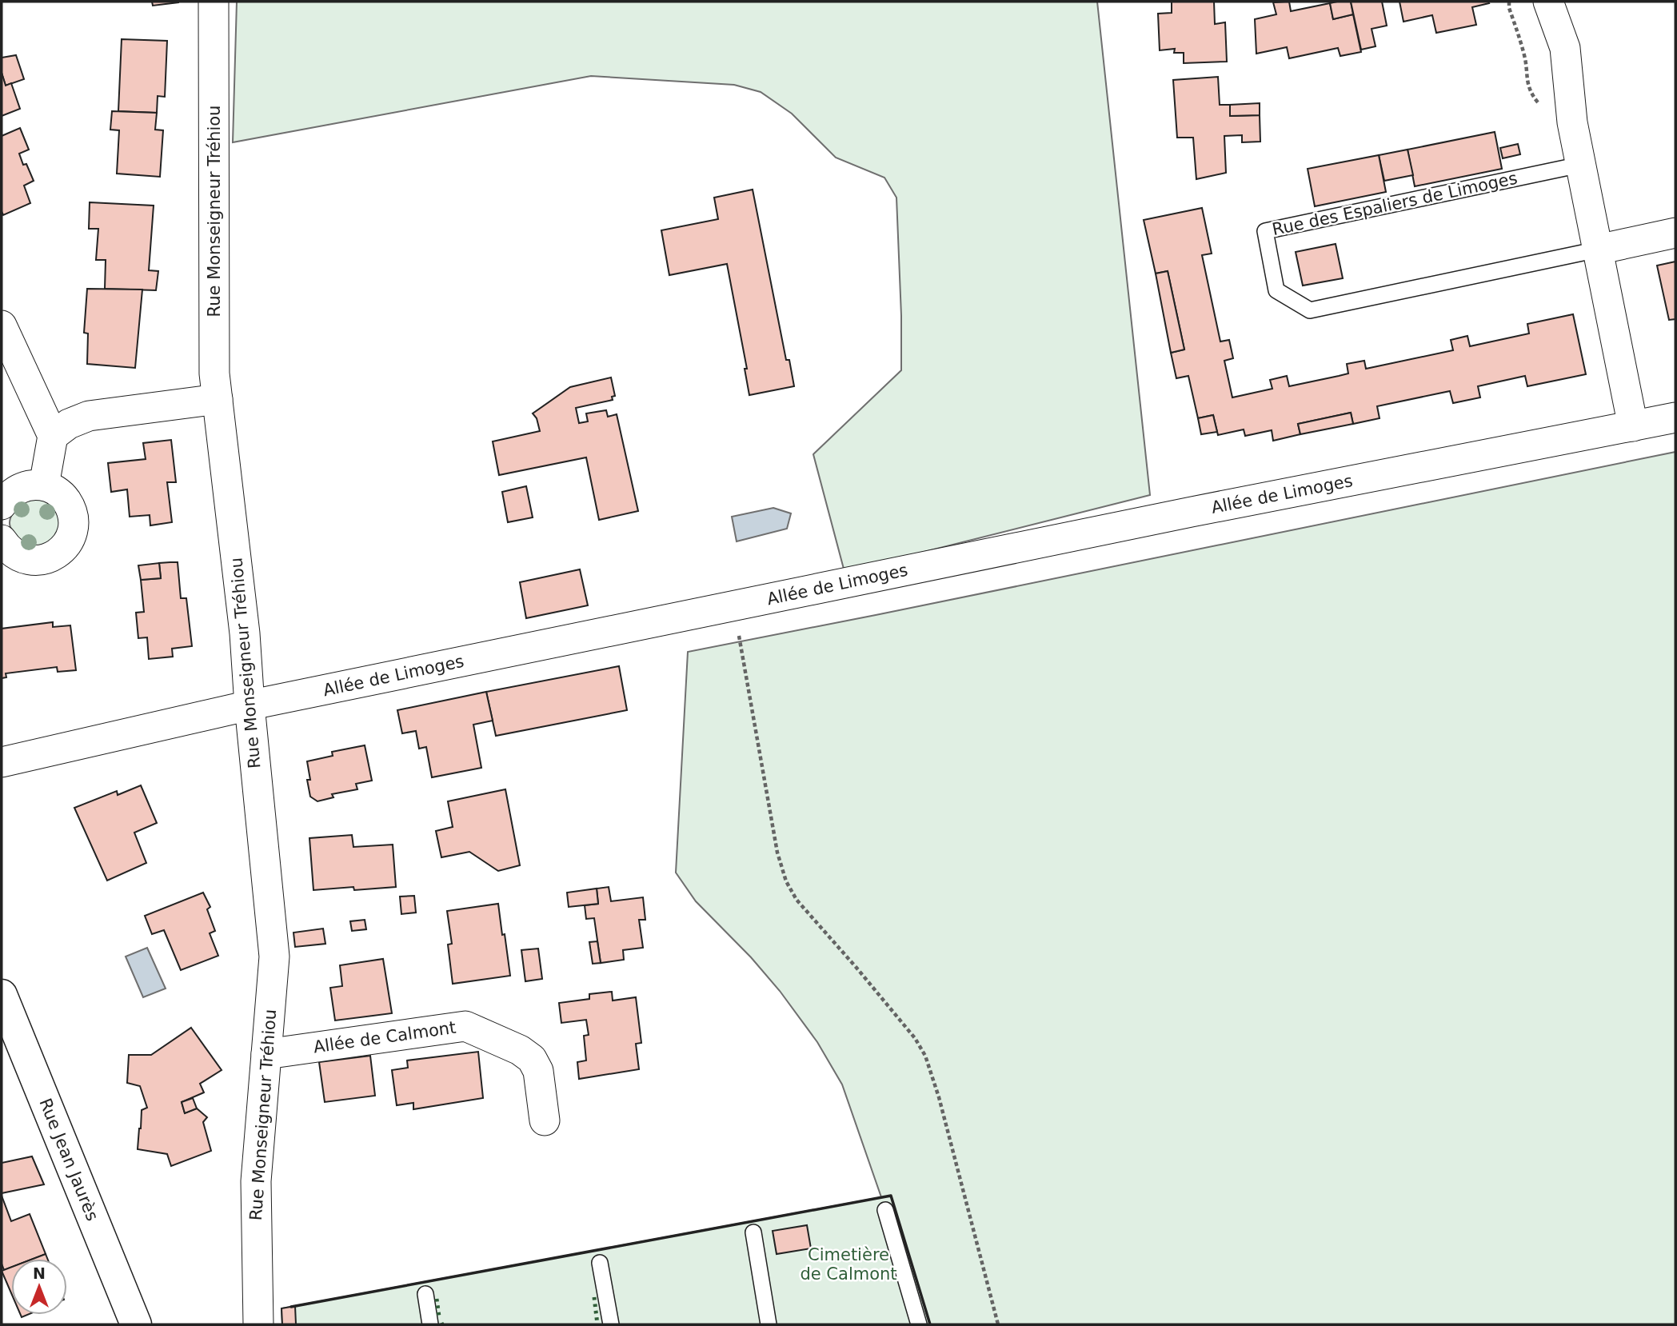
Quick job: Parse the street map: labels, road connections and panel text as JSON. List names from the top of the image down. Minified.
{"streets":{"main road":["Rue Jean Jaurès"],"street":["Rue Monseigneur Tréhiou","Allée de Limoges","Allée de Calmont"],"lane":["Rue des Espaliers de Limoges"]},"crossings":[["Rue Monseigneur Tréhiou","Allée de Limoges"],["Rue Monseigneur Tréhiou","Allée de Calmont"]],"parks":["Cimetière de Calmont"],"north":"top"}
